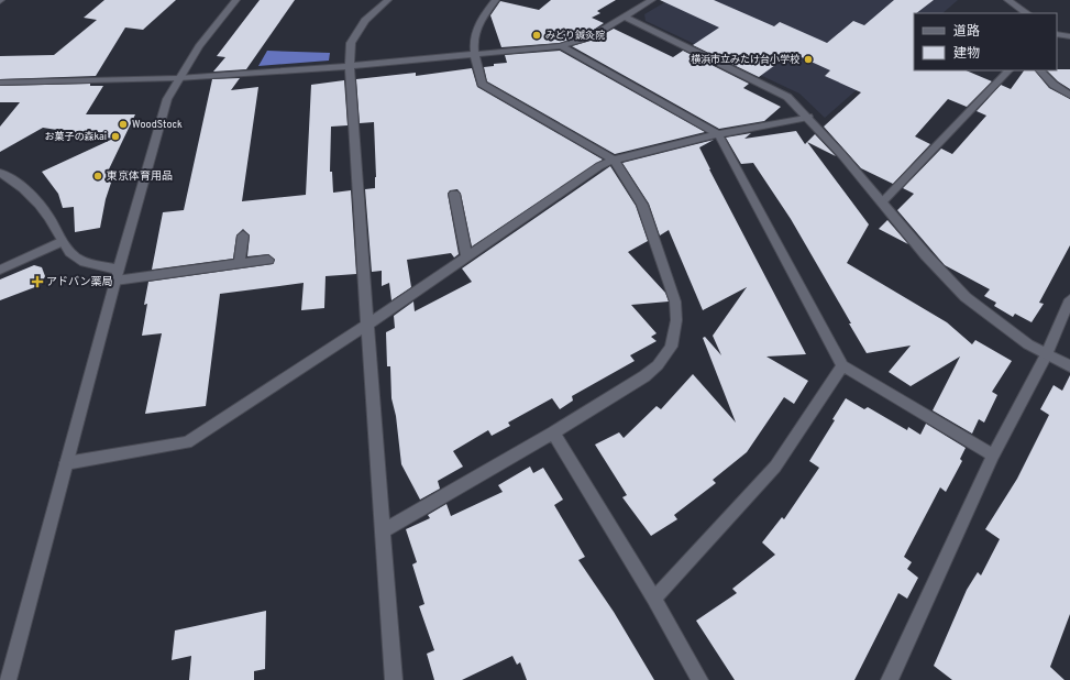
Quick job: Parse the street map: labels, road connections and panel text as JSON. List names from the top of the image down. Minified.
{"places":{"other":["みどり鍼灸院","横浜市立みたけ台小学校","WoodStock","お菓子の森kai","東京体育用品"],"health":["アドバン薬局"]},"legend":["道路","建物"]}
